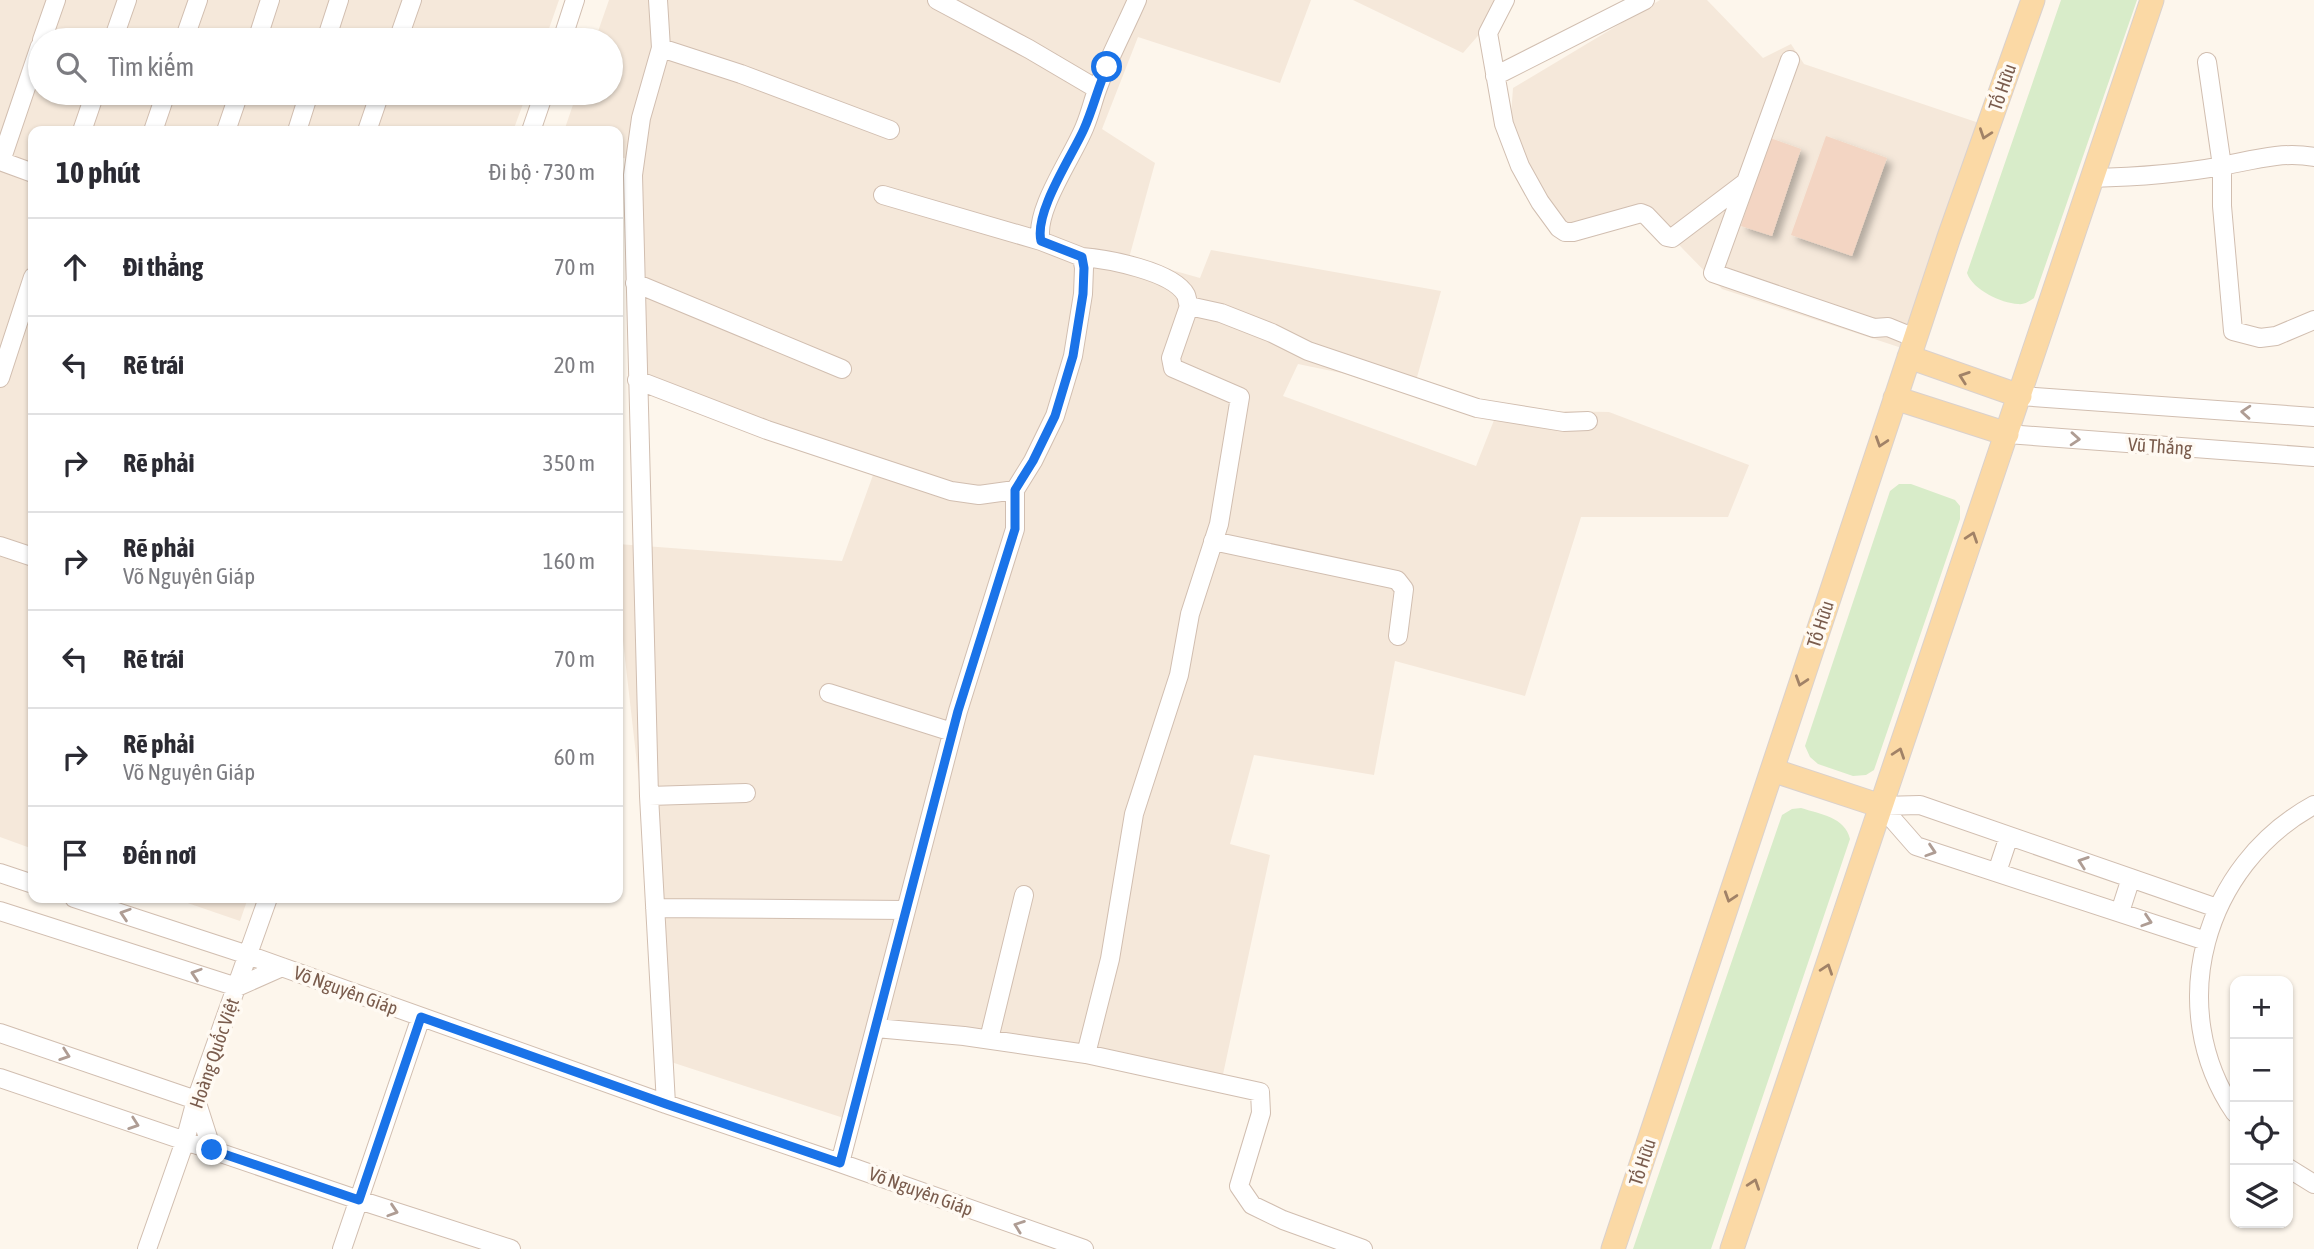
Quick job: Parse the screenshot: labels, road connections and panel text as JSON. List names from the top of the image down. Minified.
{"streets":{"main road":["Tố Hữu"],"street":["Vũ Thắng","Võ Nguyên Giáp","Hoàng Quốc Việt"]},"crossings":[["Võ Nguyên Giáp","Hoàng Quốc Việt"]],"page":{"search":"Tìm kiếm","heading":["10 phút","Đi bộ · 730 m"],"list":[["Đi thẳng","70 m"],["Rẽ trái","20 m"],["Rẽ phải","350 m"],["Rẽ phải","Võ Nguyên Giáp","160 m"],["Rẽ trái","70 m"],["Rẽ phải","Võ Nguyên Giáp","60 m"],"Đến nơi"],"map_buttons":["+","−"]}}
